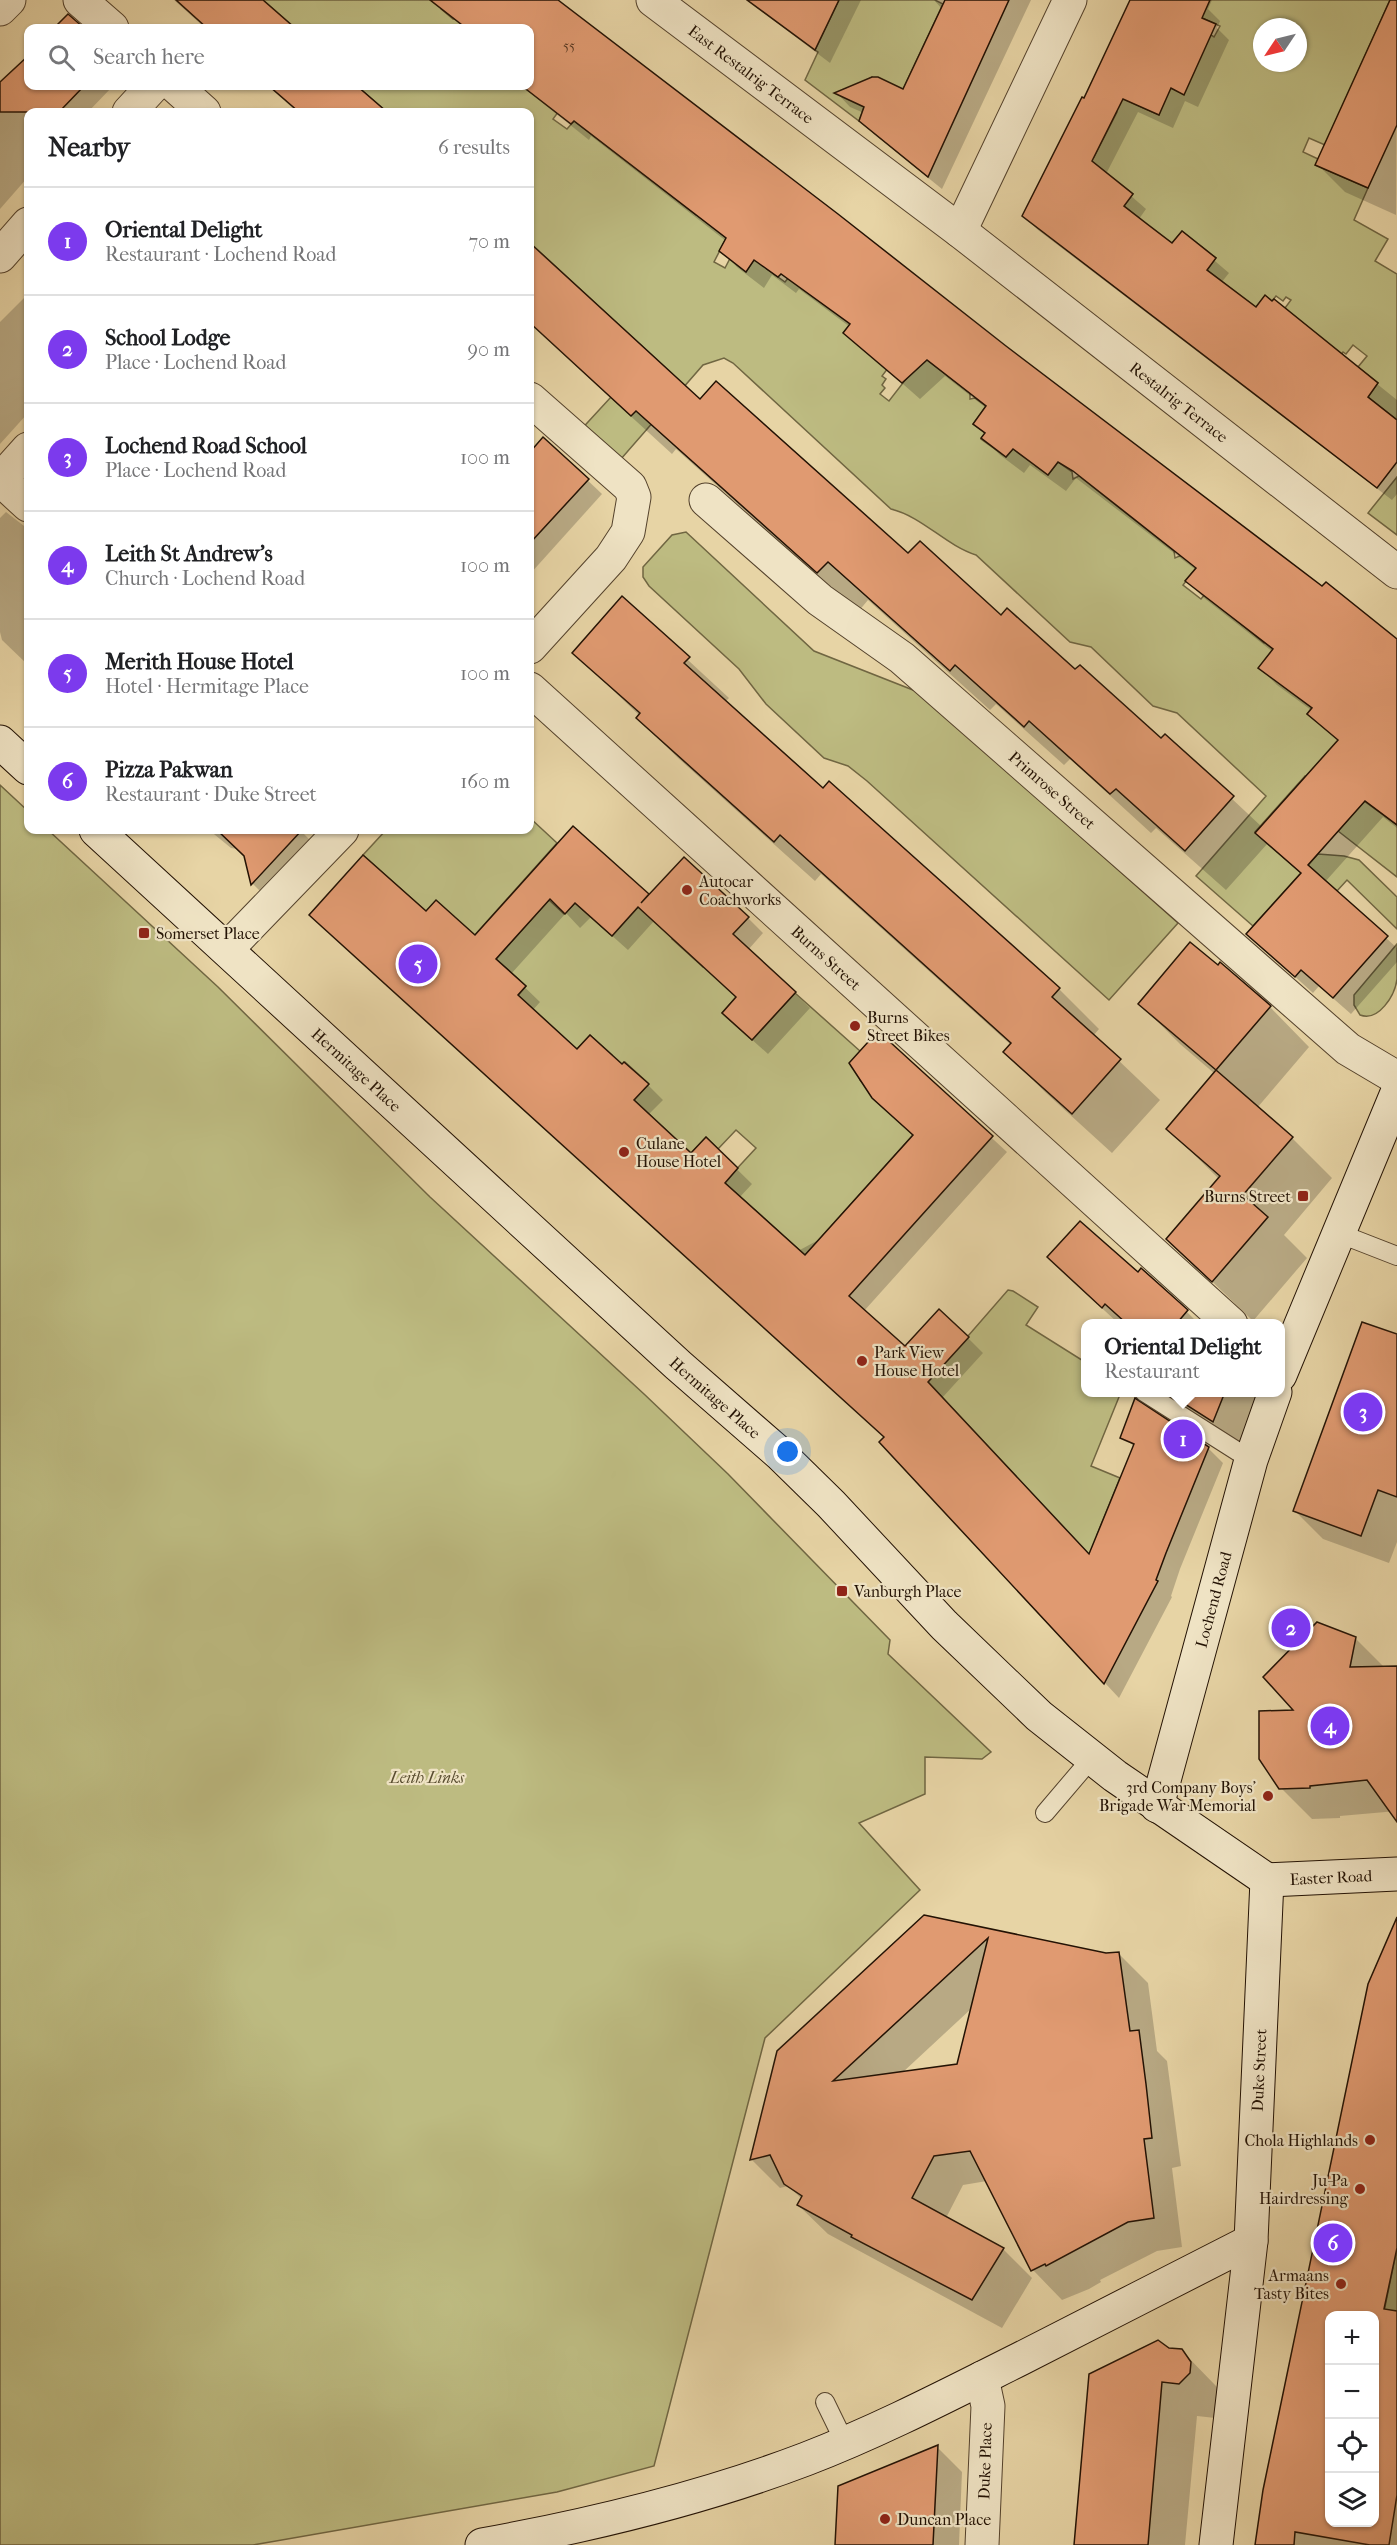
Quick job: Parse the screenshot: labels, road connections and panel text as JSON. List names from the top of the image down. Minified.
{"streets":{"street":["East Restalrig Terrace","Restalrig Terrace","Primrose Street","Burns Street","Hermitage Place","Lochend Road","Easter Road","Duke Street","Duke Place"]},"crossings":[["East Restalrig Terrace","Restalrig Terrace"],["Hermitage Place","Lochend Road"],["Hermitage Place","Easter Road"],["Hermitage Place","Duke Street"],["Easter Road","Duke Street"]],"parks":["Leith Links"],"places":{"other":["Autocar Coachworks","Burns Street Bikes","Culane House Hotel","Park View House Hotel","3rd Company Boys' Brigade War Memorial","Chola Highlands","Ju-Pa Hairdressing","Armaans Tasty Bites","Duncan Place"],"transit":["Somerset Place","Burns Street","Vanburgh Place"]},"house_numbers":["55"],"north":"bottom left","page":{"search":"Search here","heading":["Nearby","6 results"],"list":[{"mark":"1","name":"Oriental Delight","note":"Restaurant · Lochend Road","value":"70 m"},{"mark":"2","name":"School Lodge","note":"Place · Lochend Road","value":"90 m"},{"mark":"3","name":"Lochend Road School","note":"Place · Lochend Road","value":"100 m"},{"mark":"4","name":"Leith St Andrew's","note":"Church · Lochend Road","value":"100 m"},{"mark":"5","name":"Merith House Hotel","note":"Hotel · Hermitage Place","value":"100 m"},{"mark":"6","name":"Pizza Pakwan","note":"Restaurant · Duke Street","value":"160 m"}],"pins":["5","3","1","2","4","6"],"popup":["Oriental Delight","Restaurant"],"map_buttons":["+","−"]}}
